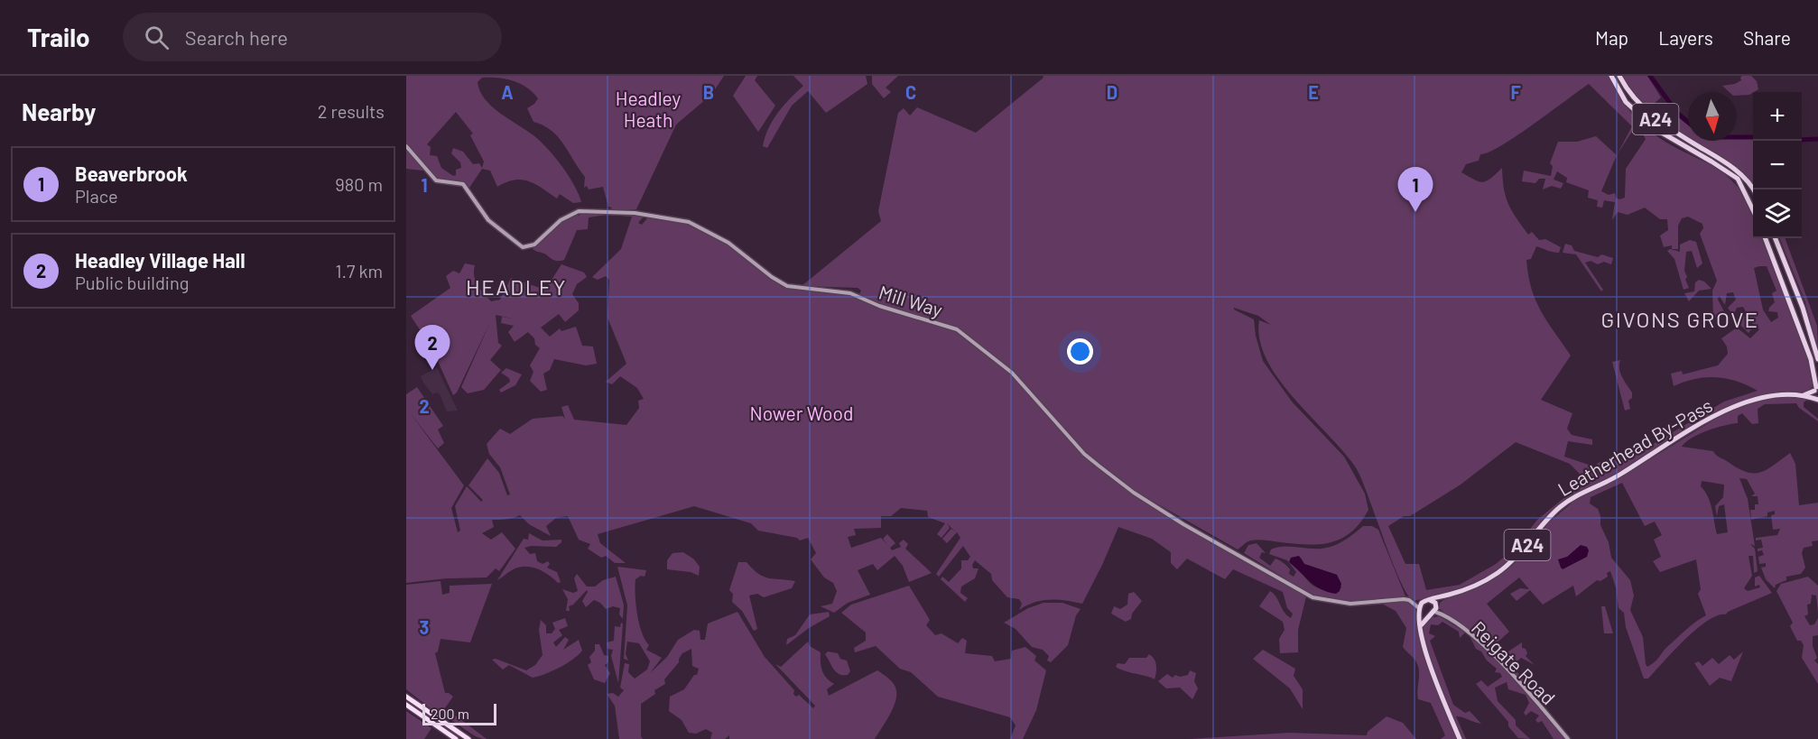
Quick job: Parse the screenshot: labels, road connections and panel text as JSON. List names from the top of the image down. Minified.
{"streets":{"highway":["A24","Leatherhead By-Pass"],"main road":["Mill Way","Reigate Road"]},"crossings":[["Mill Way","Leatherhead By-Pass"]],"districts":["HEADLEY","GIVONS GROVE"],"parks":["Headley Heath","Nower Wood"],"scale_bar":"200 m","north":"bottom","page":{"header":"Trailo","search":"Search here","nav":["Map","Layers","Share"],"heading":["Nearby","2 results"],"map_buttons":["+","−"],"list":[{"mark":"1","name":"Beaverbrook","note":"Place","value":"980 m"},{"mark":"2","name":"Headley Village Hall","note":"Public building","value":"1.7 km"}],"pins":["1","2"],"scale":"200 m"},"grid":{"columns":["A","B","C","D","E","F"],"rows":["1","2","3"]}}
